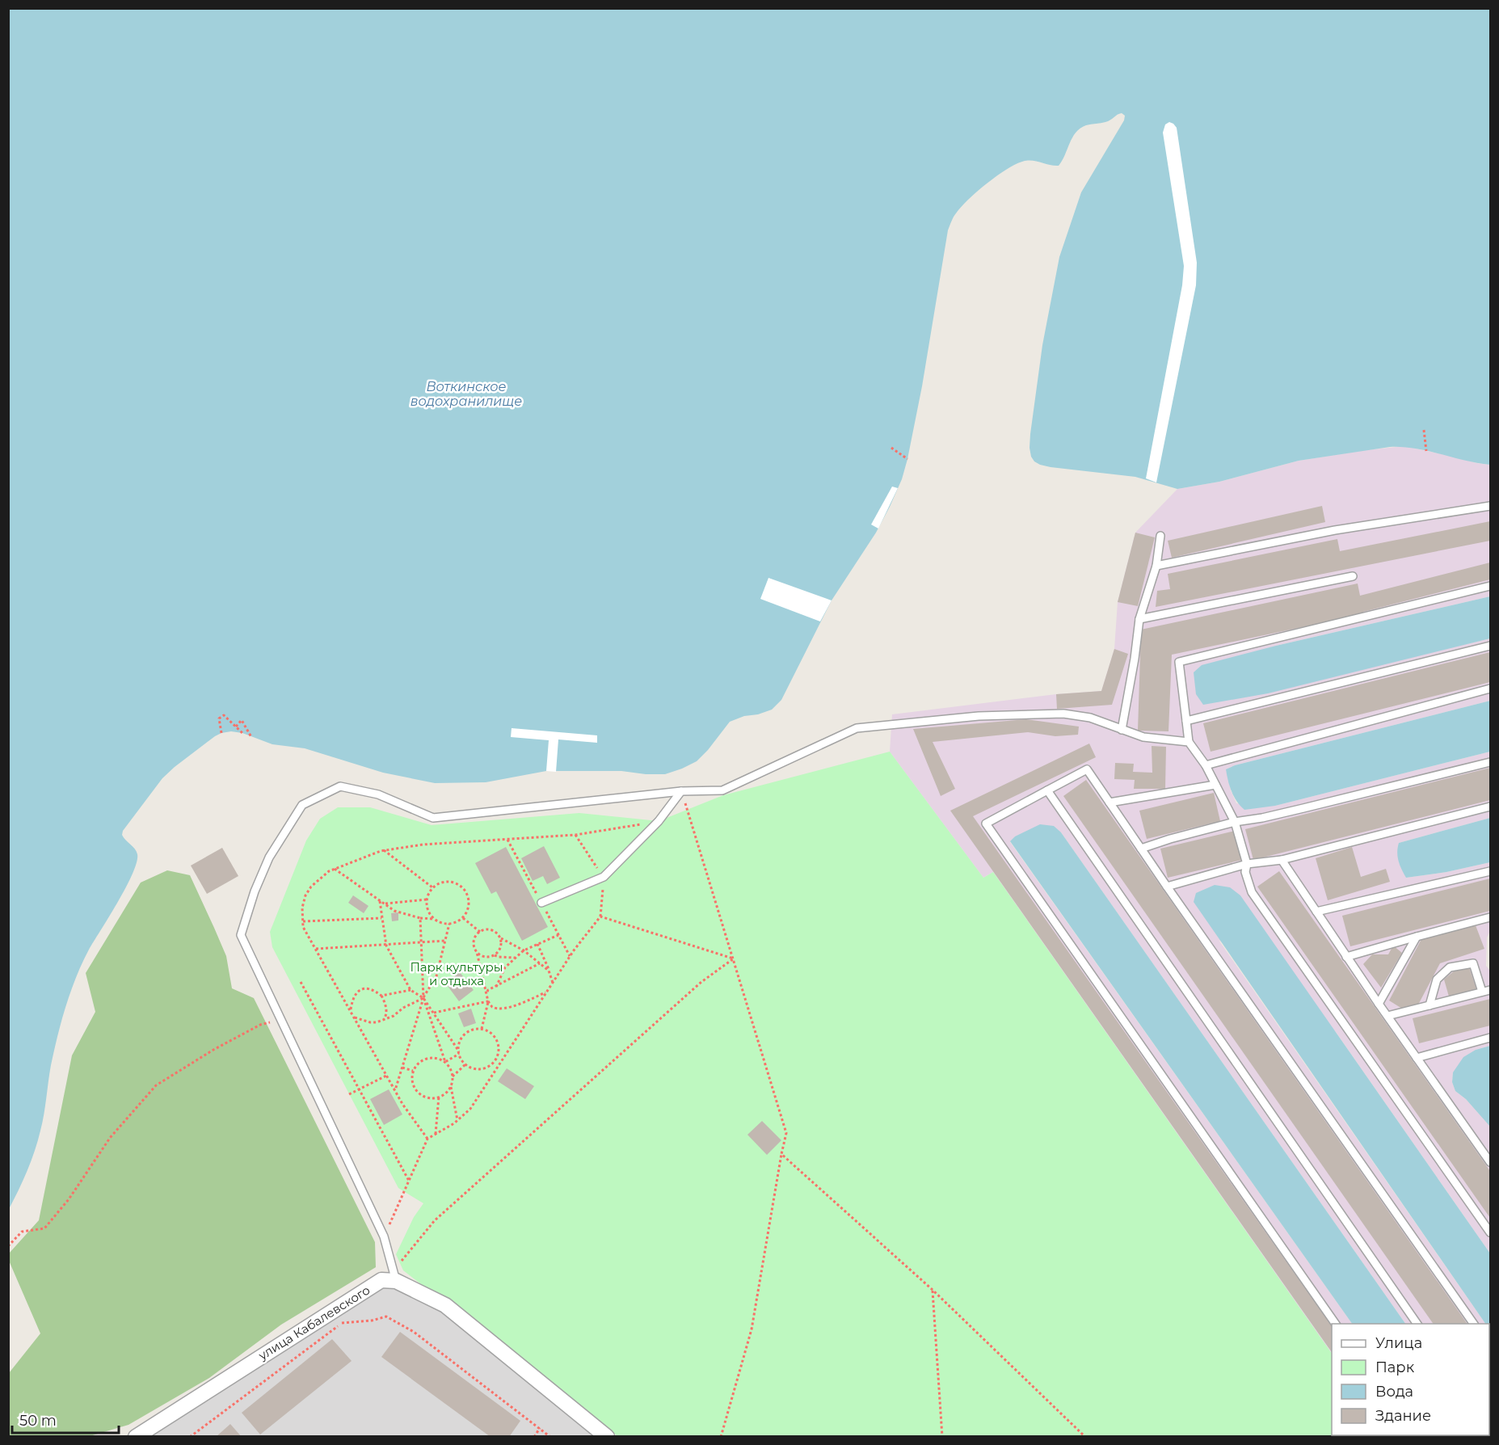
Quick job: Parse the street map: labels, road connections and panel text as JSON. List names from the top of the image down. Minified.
{"streets":{"street":["улица Кабалевского"]},"water":["Воткинское водохранилище"],"parks":["Парк культуры и отдыха"],"legend":["Улица","Парк","Вода","Здание"],"scale_bar":"50 m"}
